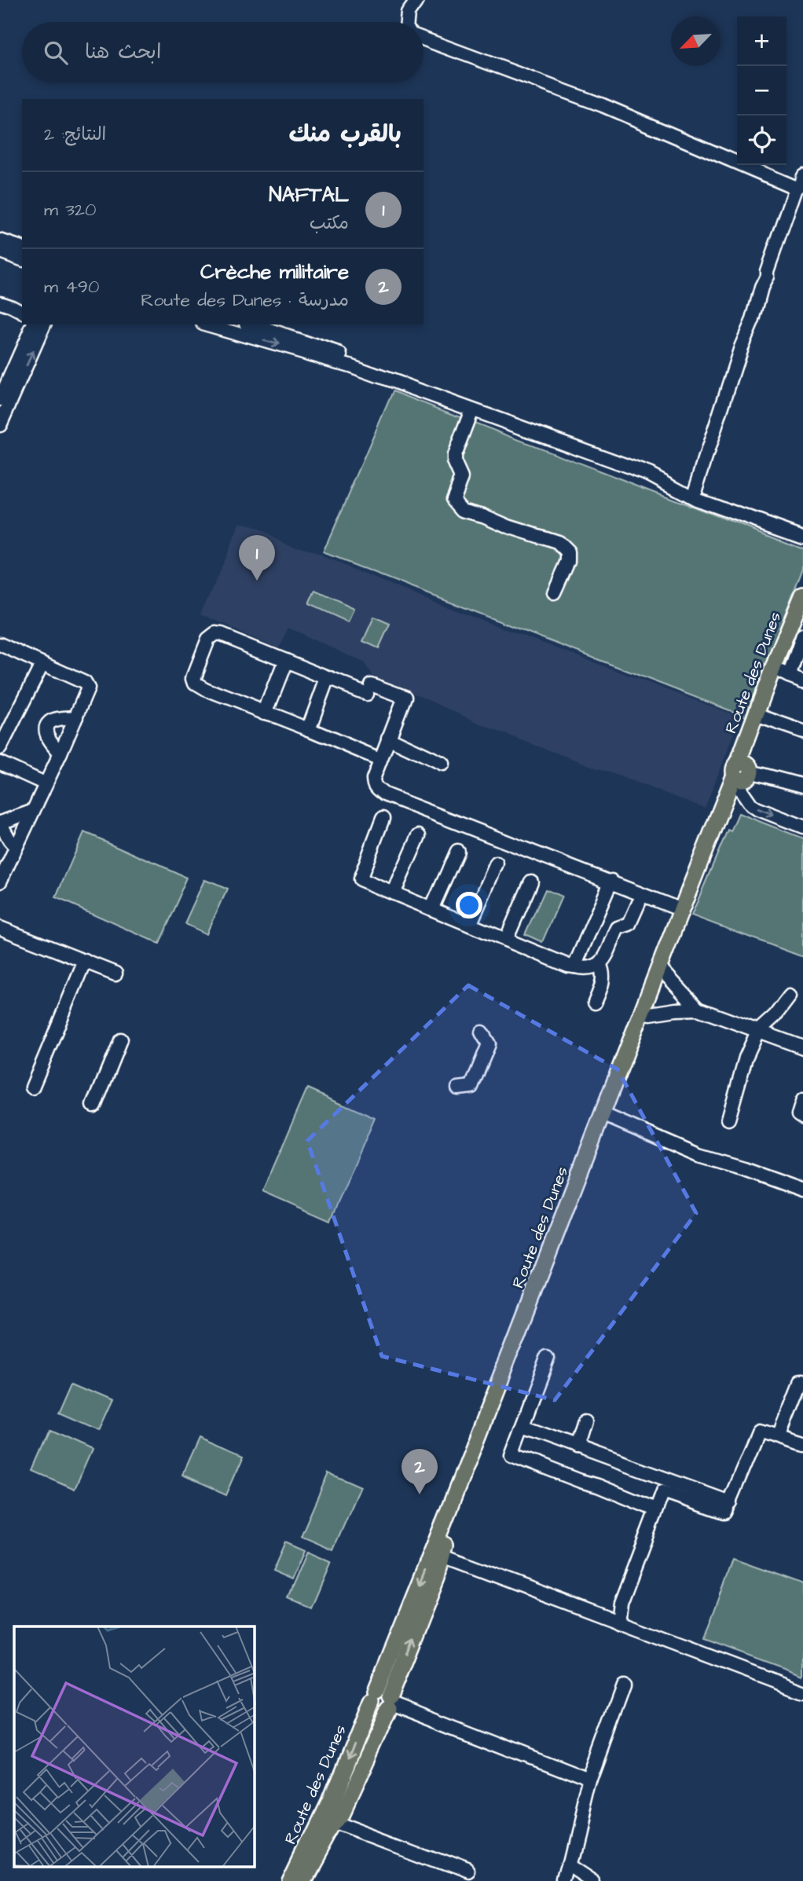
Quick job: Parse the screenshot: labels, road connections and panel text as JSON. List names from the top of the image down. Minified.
{"streets":{"main road":["Route des Dunes"]},"north":"bottom left","page":{"map_buttons":["+","−"],"search":"ابحث هنا","heading":["بالقرب منك","النتائج: 2"],"list":[{"mark":"1","name":"NAFTAL","note":"مكتب","value":"320 m"},{"mark":"2","name":"Crèche militaire","note":"مدرسة · Route des Dunes","value":"490 m"}],"pins":["1","2"]}}
